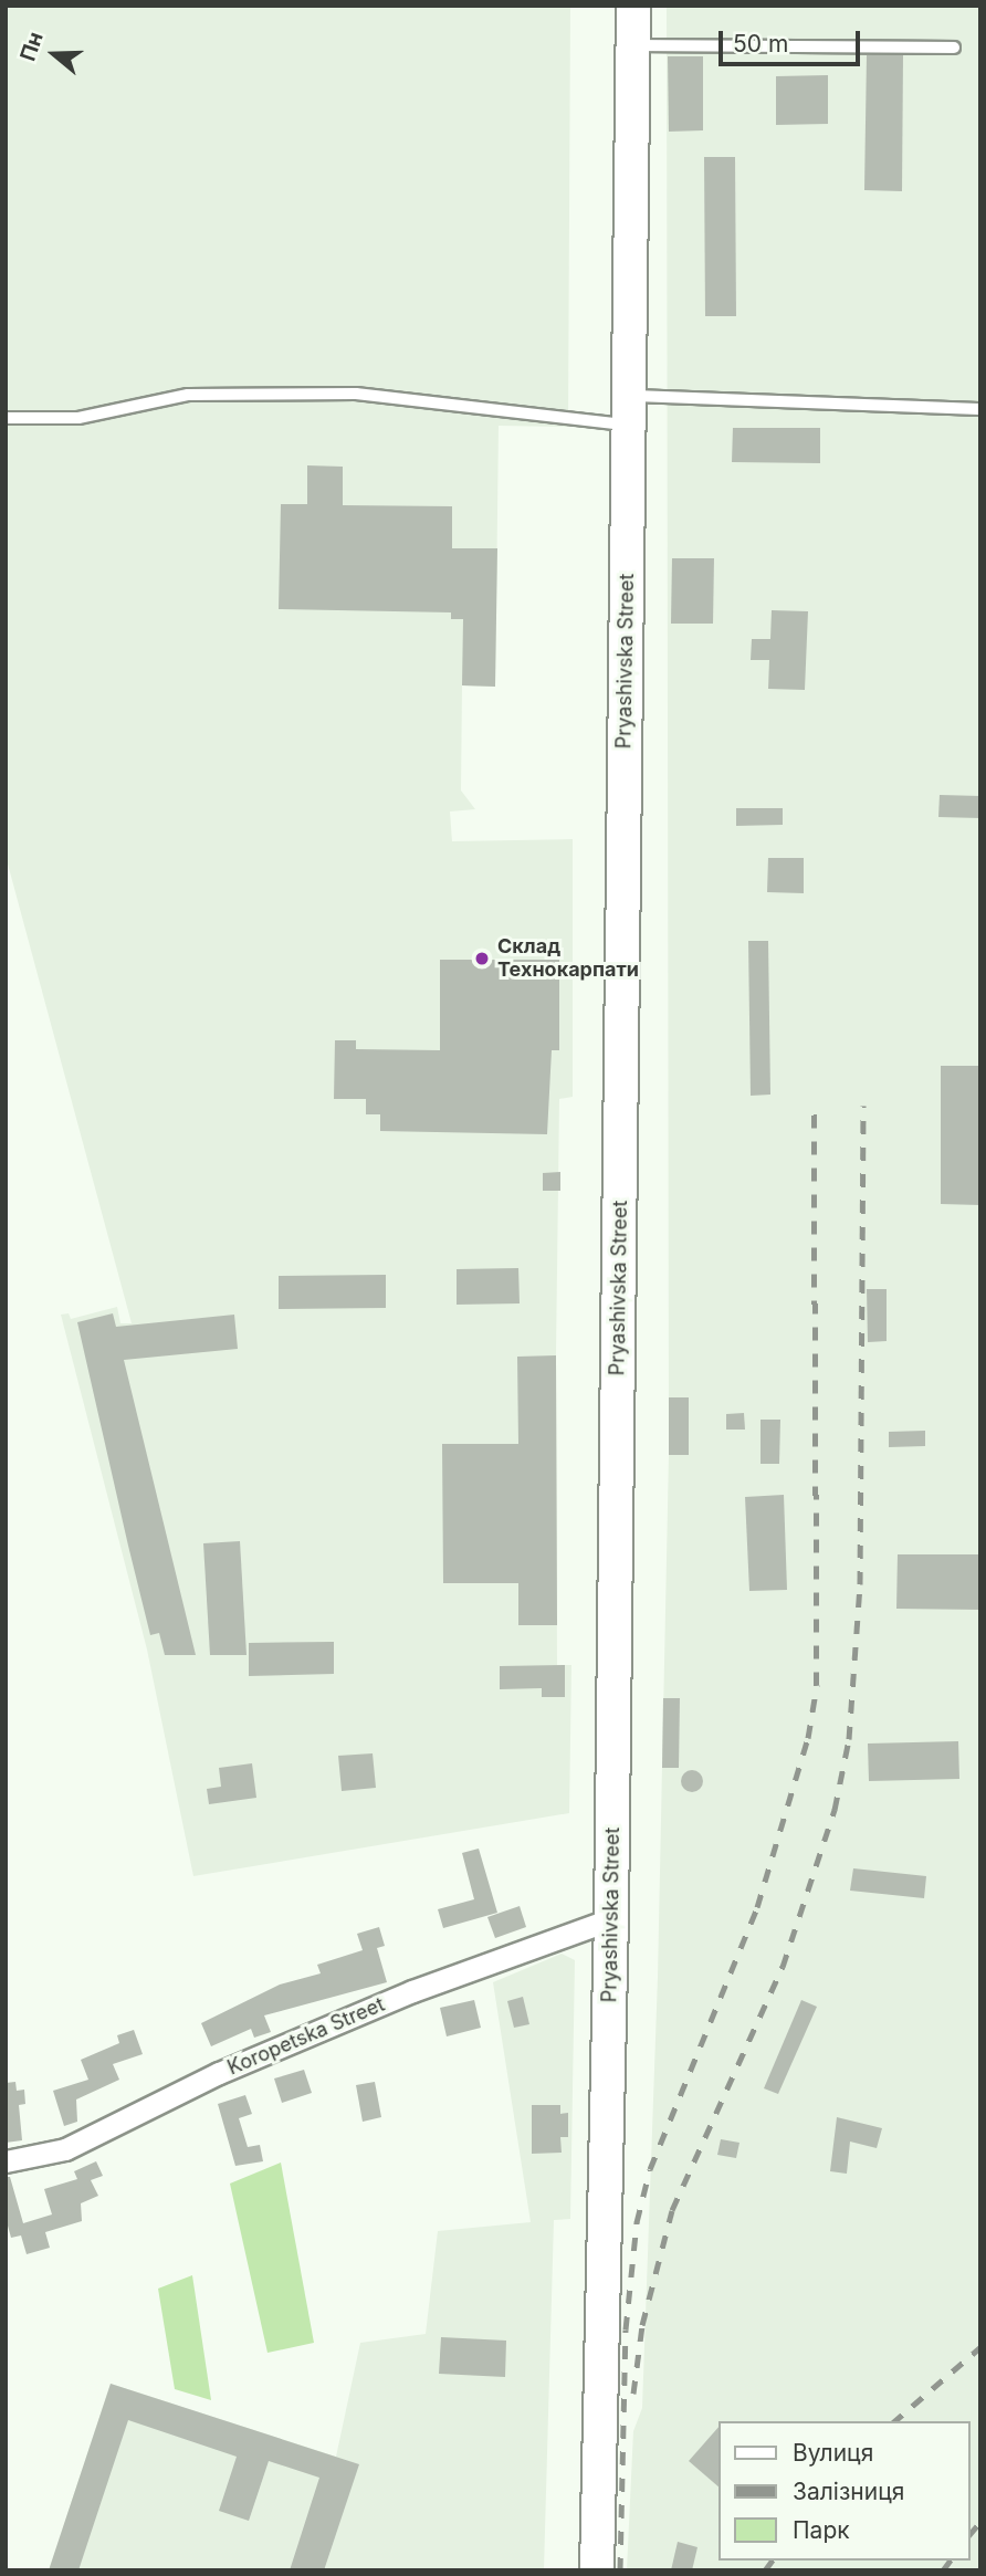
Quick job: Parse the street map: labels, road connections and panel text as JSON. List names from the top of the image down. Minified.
{"streets":{"main road":["Pryashivska Street"],"street":["Koropetska Street"]},"crossings":[["Pryashivska Street","Koropetska Street"]],"places":["Склад Технокарпати"],"legend":["Вулиця","Залізниця","Парк"],"scale_bar":"50 m","north":"left"}
